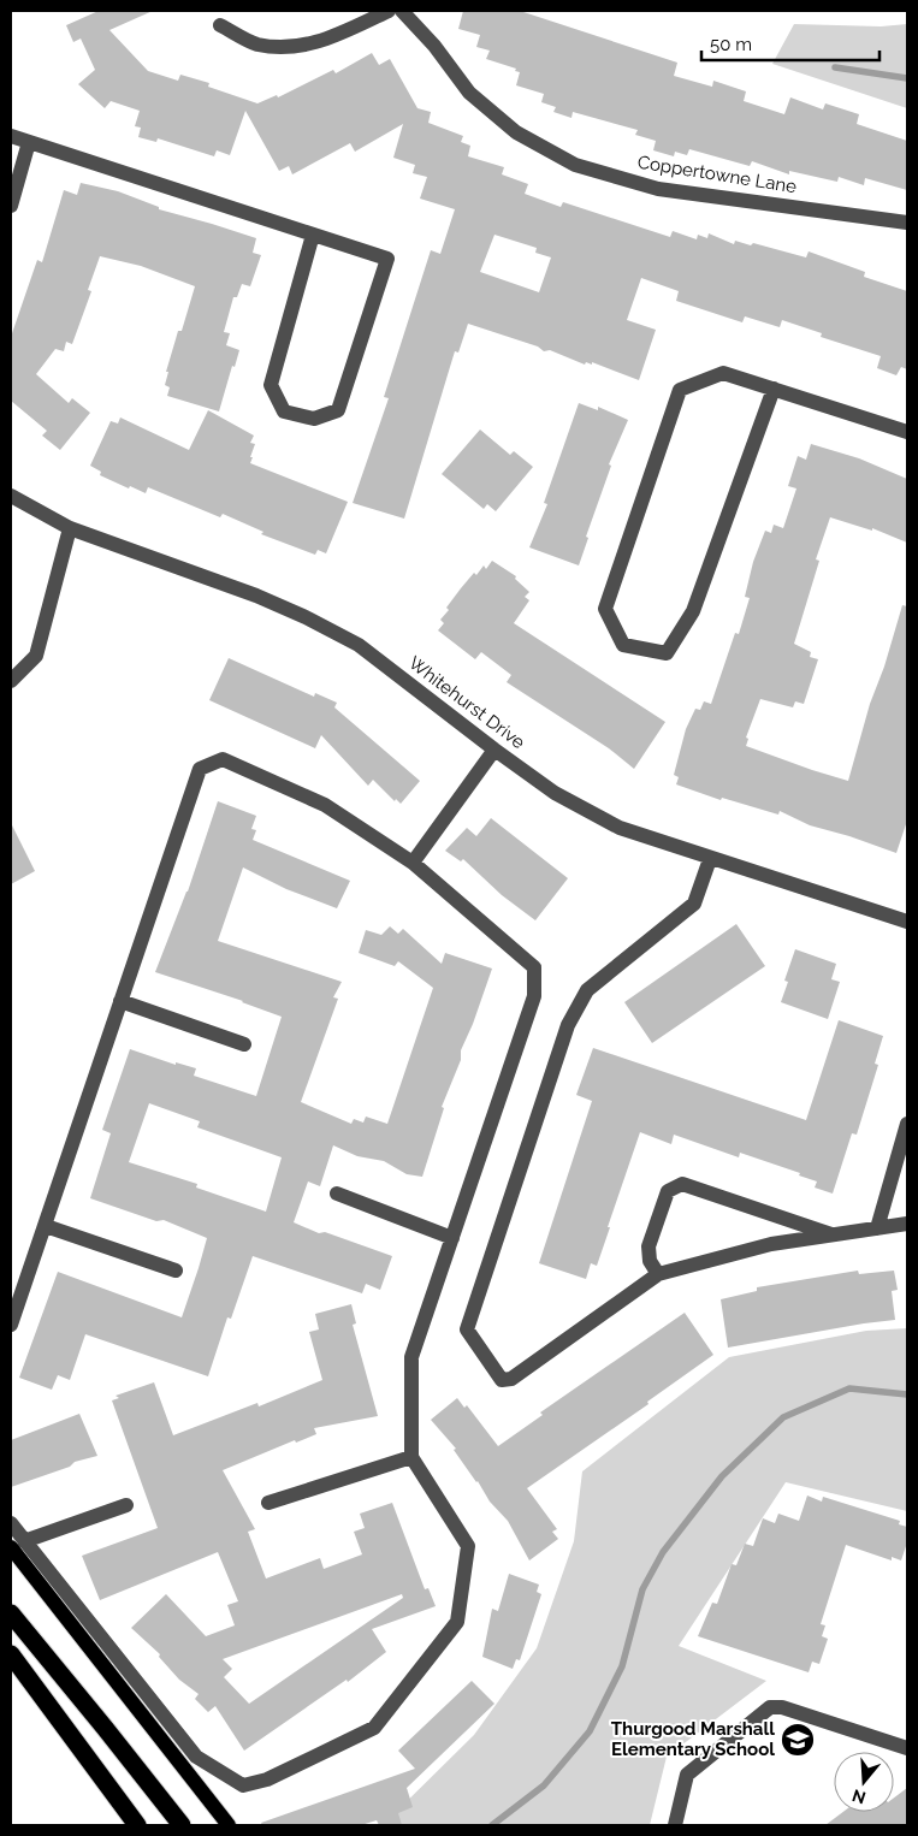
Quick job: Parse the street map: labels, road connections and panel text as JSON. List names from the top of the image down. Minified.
{"streets":{"street":["Coppertowne Lane","Whitehurst Drive"]},"places":{"school or university":["Thurgood Marshall Elementary School"]},"scale_bar":"50 m","north":"bottom"}
